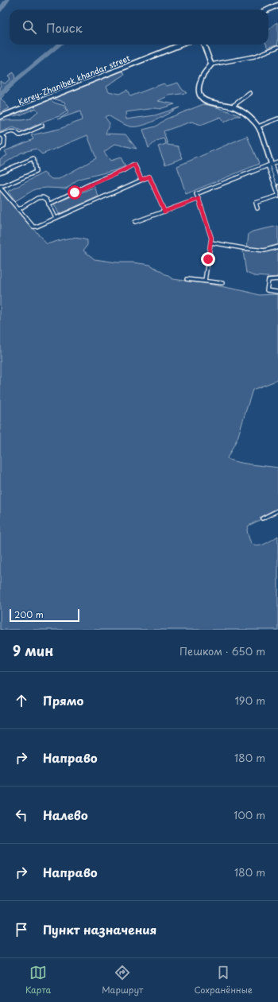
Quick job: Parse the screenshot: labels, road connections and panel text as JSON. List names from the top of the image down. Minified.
{"streets":{"main road":["Kerey-Zhanibek khandar street"]},"scale_bar":"200 m","page":{"search":"Поиск","scale":"200 m","heading":["9 мин","Пешком · 650 m"],"list":[["Прямо","190 m"],["Направо","180 m"],["Налево","100 m"],["Направо","180 m"],"Пункт назначения"],"nav":["Карта","Маршрут","Сохранённые"]}}
